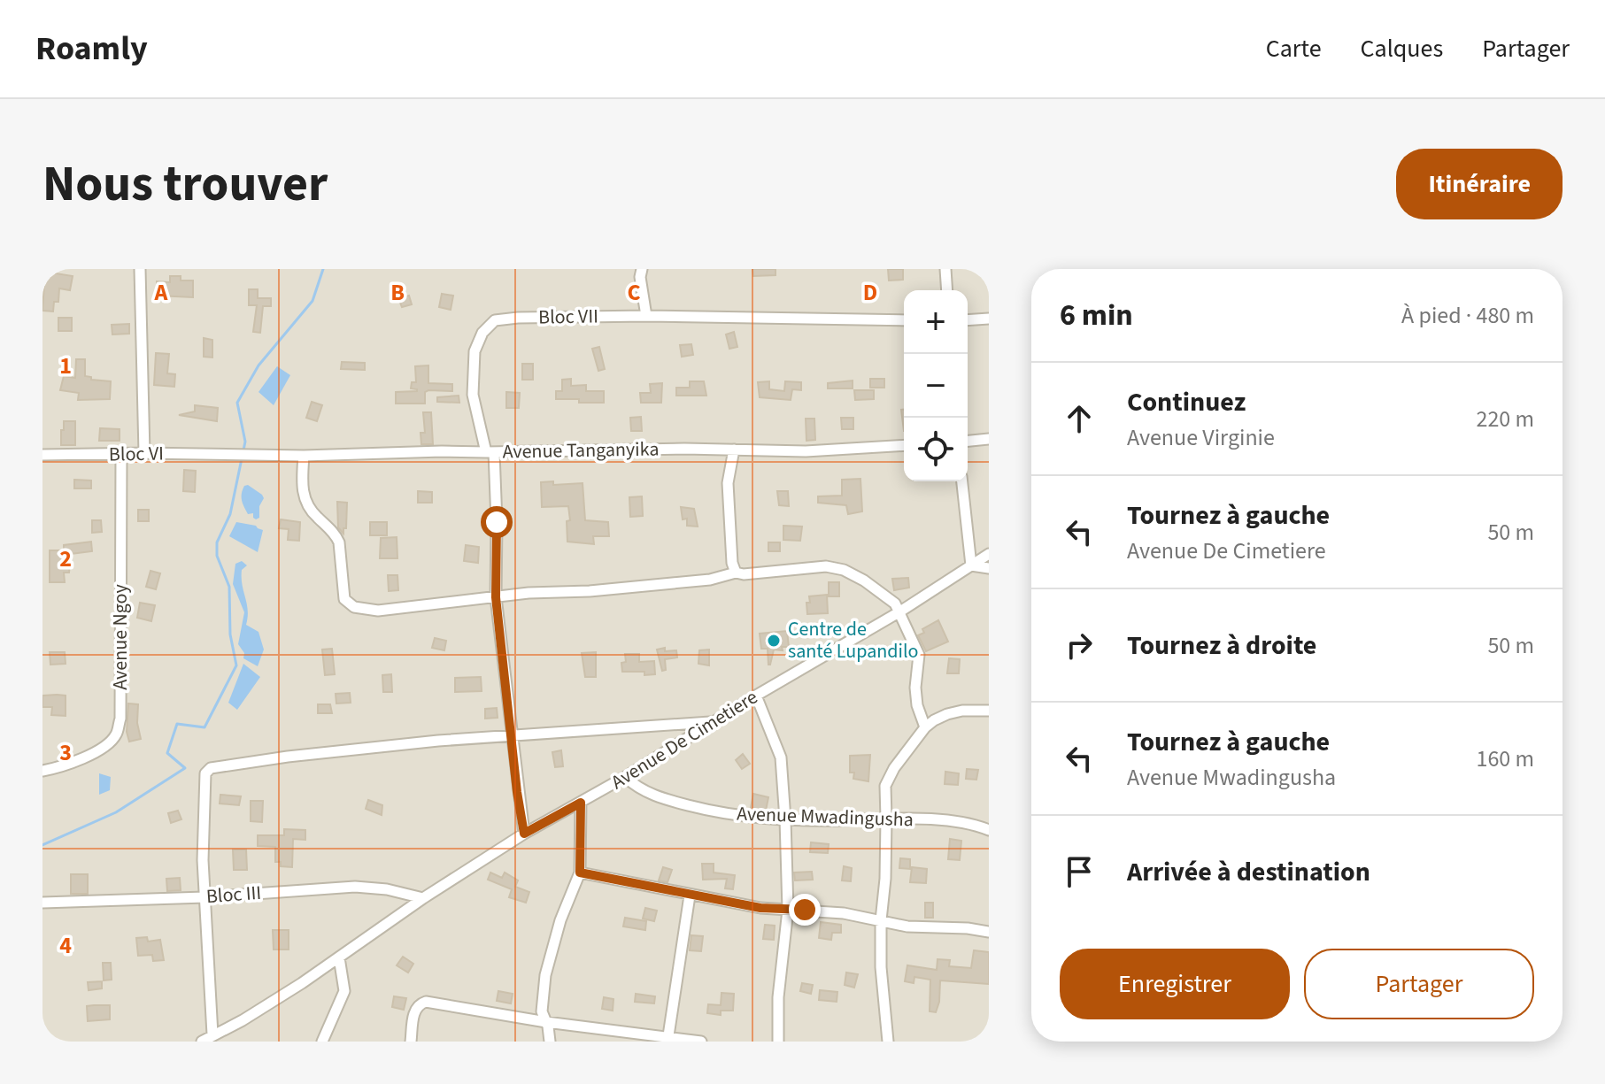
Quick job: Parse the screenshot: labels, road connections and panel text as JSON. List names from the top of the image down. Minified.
{"streets":{"street":["Bloc VII","Avenue Tanganyika","Bloc VI","Avenue Ngoy","Avenue De Cimetiere","Avenue Mwadingusha","Bloc III"]},"crossings":[["Bloc VII","Avenue Tanganyika"],["Avenue Tanganyika","Bloc VI"],["Bloc VI","Avenue Ngoy"],["Avenue De Cimetiere","Avenue Mwadingusha"],["Avenue De Cimetiere","Bloc III"]],"places":["Centre de santé Lupandilo"],"page":{"header":"Roamly","nav":["Carte","Calques","Partager"],"buttons":["Itinéraire",["Enregistrer","Partager"]],"title":"Nous trouver","heading":["6 min","À pied · 480 m"],"map_buttons":["+","−"],"list":[["Continuez","Avenue Virginie","220 m"],["Tournez à gauche","Avenue De Cimetiere","50 m"],["Tournez à droite","50 m"],["Tournez à gauche","Avenue Mwadingusha","160 m"],"Arrivée à destination"]},"grid":{"columns":["A","B","C","D"],"rows":["1","2","3","4"]}}
